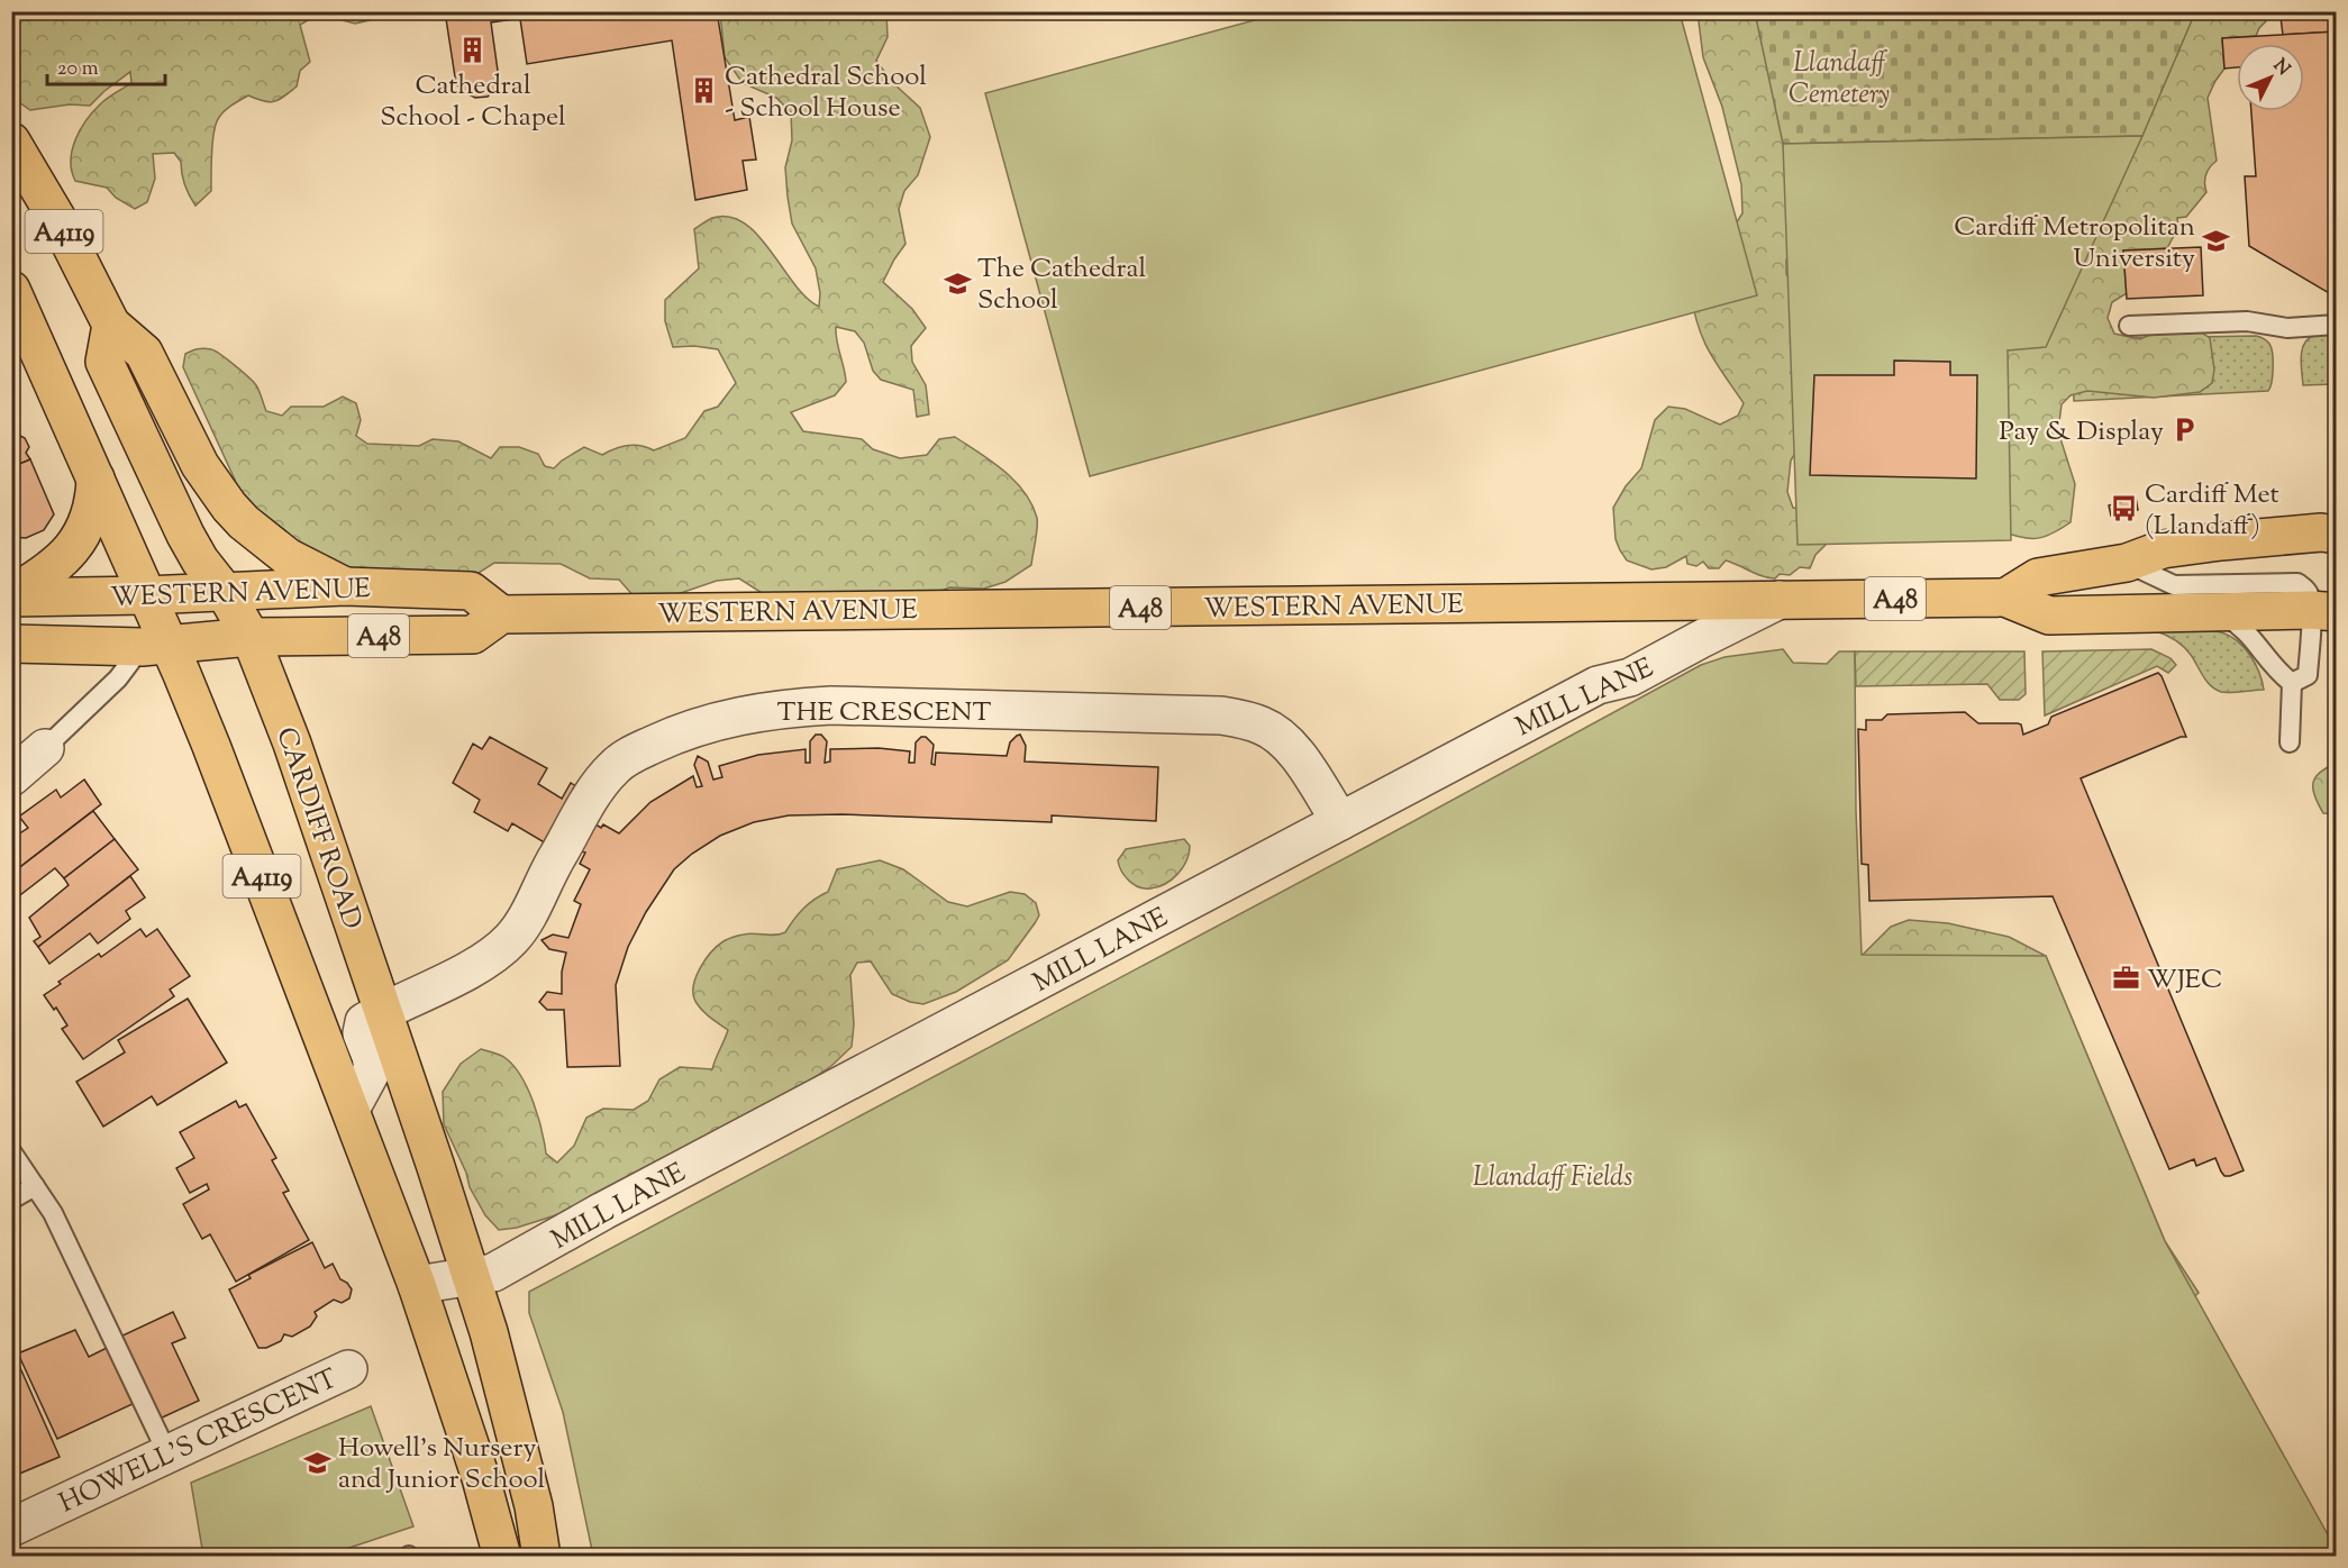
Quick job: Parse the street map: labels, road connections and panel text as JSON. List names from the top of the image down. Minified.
{"streets":{"main road":["A4119","WESTERN AVENUE","A48","CARDIFF ROAD"],"street":["MILL LANE","THE CRESCENT","HOWELL'S CRESCENT"]},"crossings":[["A4119","WESTERN AVENUE"],["A4119","MILL LANE"],["A4119","THE CRESCENT"],["A4119","CARDIFF ROAD"],["WESTERN AVENUE","MILL LANE"],["WESTERN AVENUE","CARDIFF ROAD"],["MILL LANE","THE CRESCENT"],["MILL LANE","CARDIFF ROAD"],["THE CRESCENT","CARDIFF ROAD"]],"parks":["Llandaff Cemetery","Llandaff Fields"],"places":{"building":["Cathedral School - Chapel","Cathedral School - School House"],"school or university":["Cardiff Metropolitan University","The Cathedral School","Howell's Nursery and Junior School"],"parking":["Pay & Display"],"bus stop":["Cardiff Met (Llandaff)"],"office":["WJEC"]},"scale_bar":"20 m","north":"top right"}
